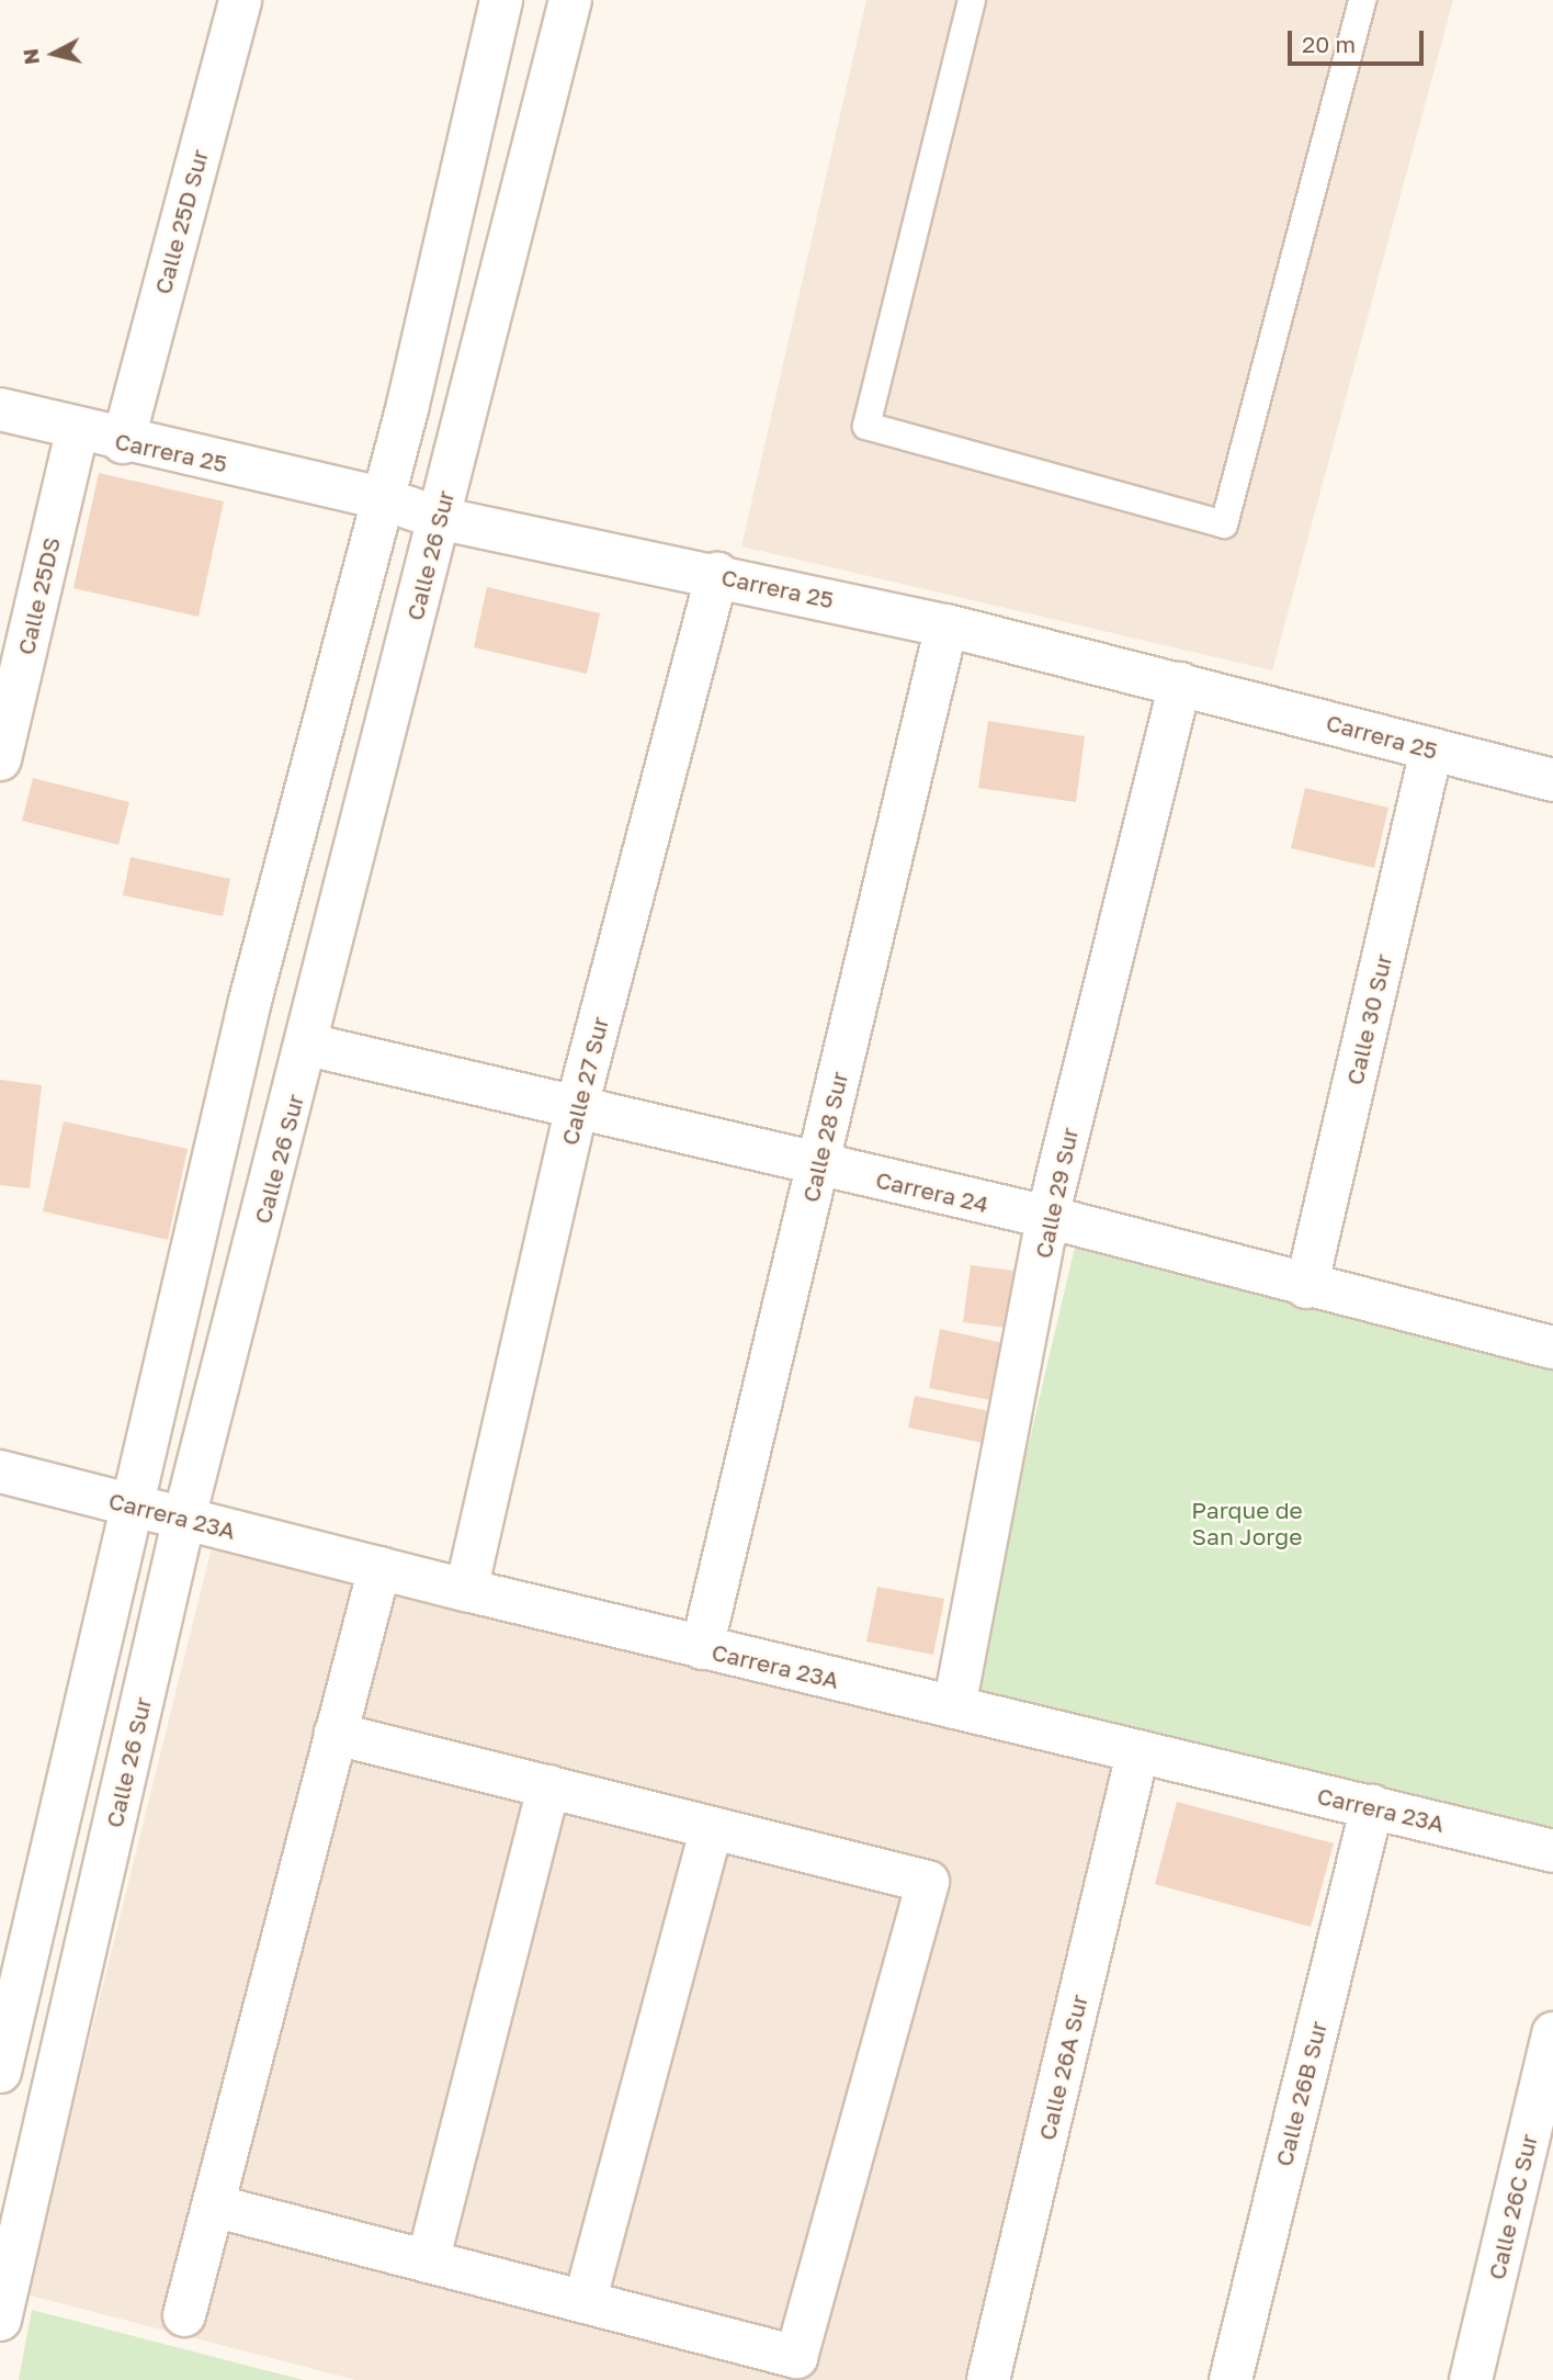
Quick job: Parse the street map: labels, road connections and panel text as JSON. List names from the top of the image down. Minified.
{"streets":{"street":["Calle 25D Sur","Carrera 25","Calle 26 Sur","Calle 25DS","Calle 30 Sur","Calle 27 Sur","Calle 28 Sur","Carrera 24","Calle 29 Sur","Carrera 23A","Calle 26A Sur","Calle 26B Sur","Calle 26C Sur"]},"crossings":[["Calle 25D Sur","Carrera 25"],["Carrera 25","Calle 26 Sur"],["Carrera 25","Calle 25DS"],["Carrera 25","Calle 30 Sur"],["Carrera 25","Calle 27 Sur"],["Carrera 25","Calle 28 Sur"],["Carrera 25","Calle 29 Sur"],["Calle 26 Sur","Carrera 24"],["Calle 26 Sur","Carrera 23A"],["Calle 30 Sur","Carrera 24"],["Calle 27 Sur","Carrera 24"],["Calle 27 Sur","Carrera 23A"],["Calle 28 Sur","Carrera 24"],["Calle 28 Sur","Carrera 23A"],["Carrera 24","Calle 29 Sur"],["Calle 29 Sur","Carrera 23A"],["Carrera 23A","Calle 26A Sur"],["Carrera 23A","Calle 26B Sur"]],"parks":["Parque de San Jorge"],"scale_bar":"20 m","north":"left"}
